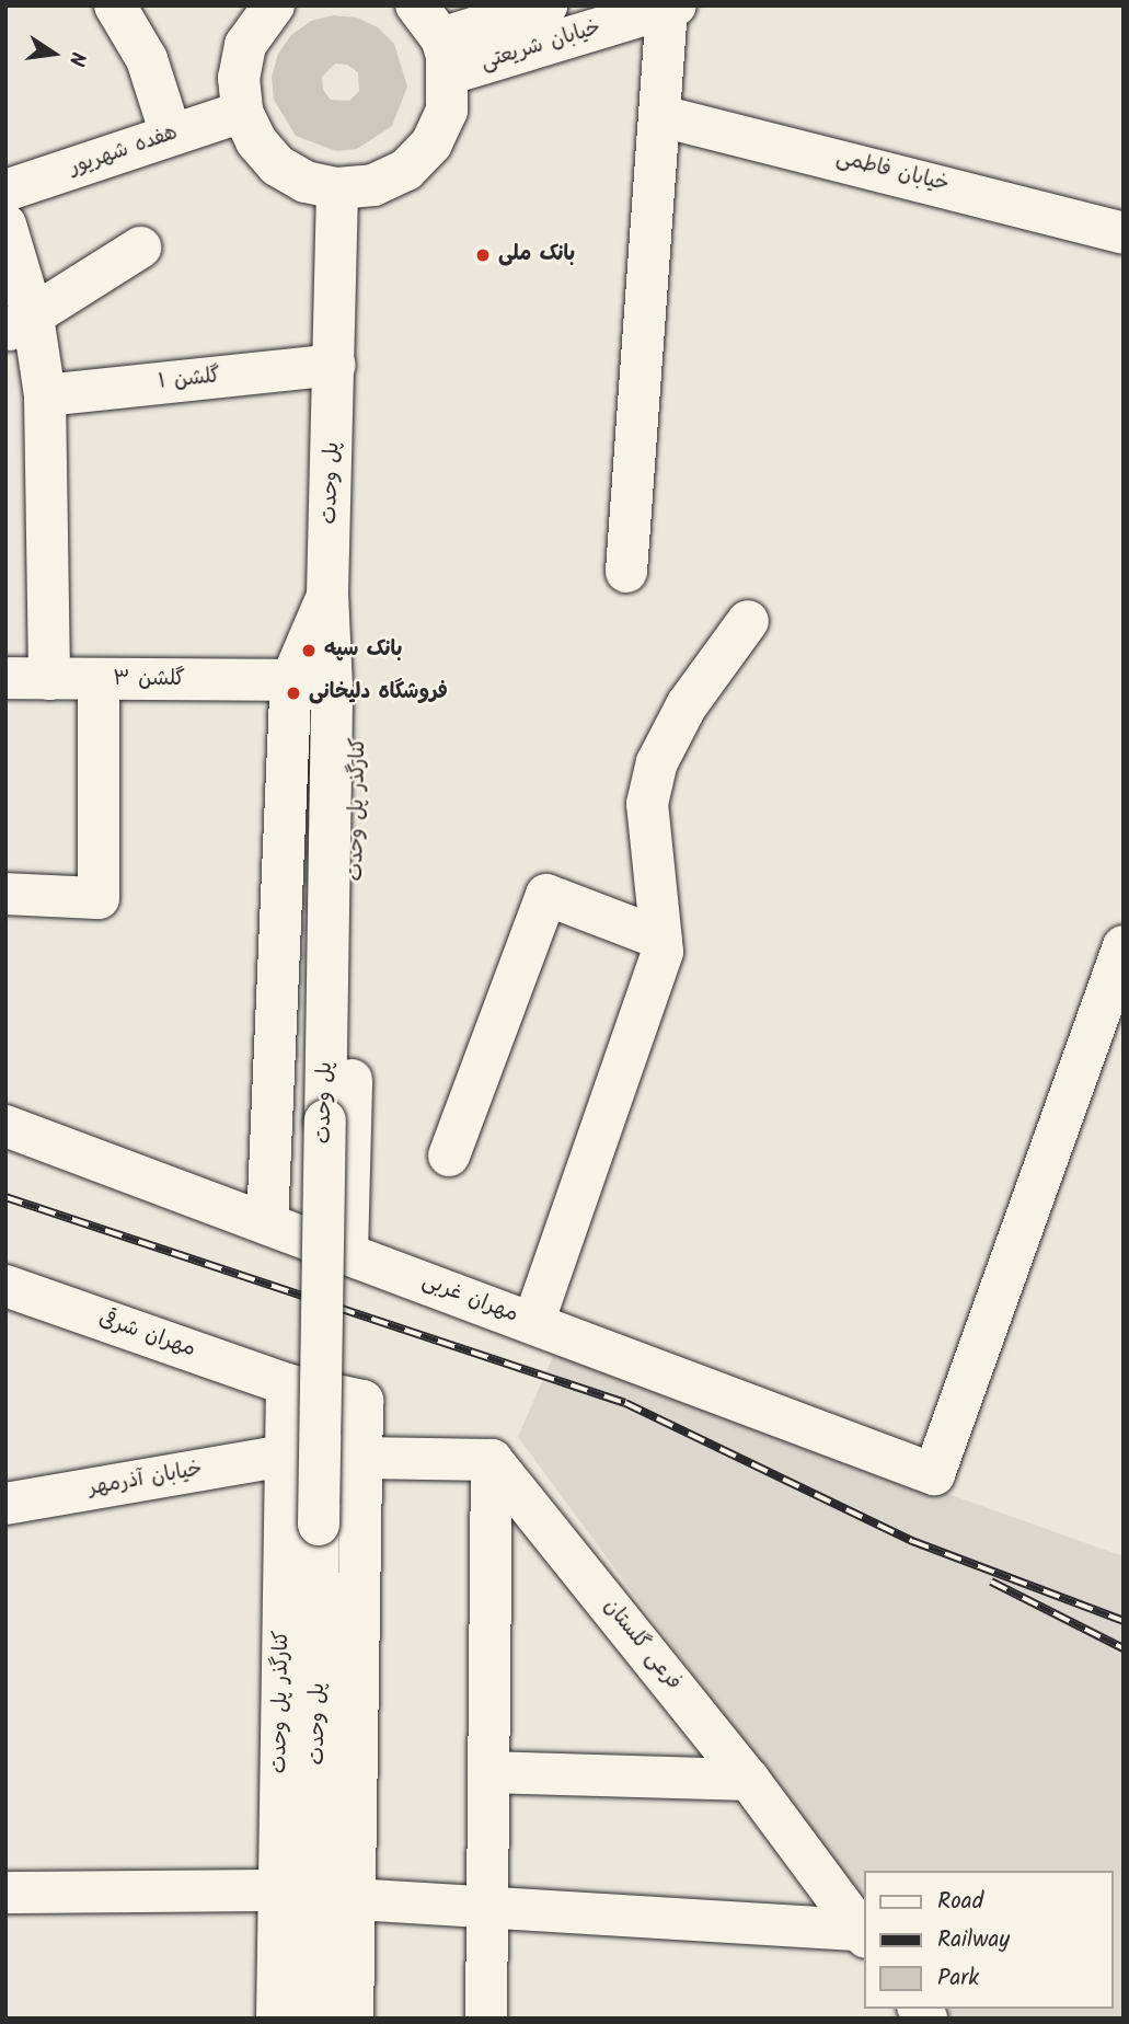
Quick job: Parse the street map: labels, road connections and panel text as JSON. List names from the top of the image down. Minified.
{"streets":{"street":["خیابان شریعتی","هفده شهریور","خیابان فاطمی","گلشن ۱","پل وحدت","گلشن ۳","کنارگذر پل وحدت","مهران غربی","مهران شرقی","خیابان آذرمهر","فرعی گلستان"]},"crossings":[["گلشن ۱","پل وحدت"],["پل وحدت","کنارگذر پل وحدت"],["کنارگذر پل وحدت","مهران غربی"],["کنارگذر پل وحدت","مهران شرقی"],["کنارگذر پل وحدت","خیابان آذرمهر"]],"places":["بانک ملی","بانک سپه","فروشگاه دلیخانی"],"legend":["Road","Railway","Park"],"north":"right"}
